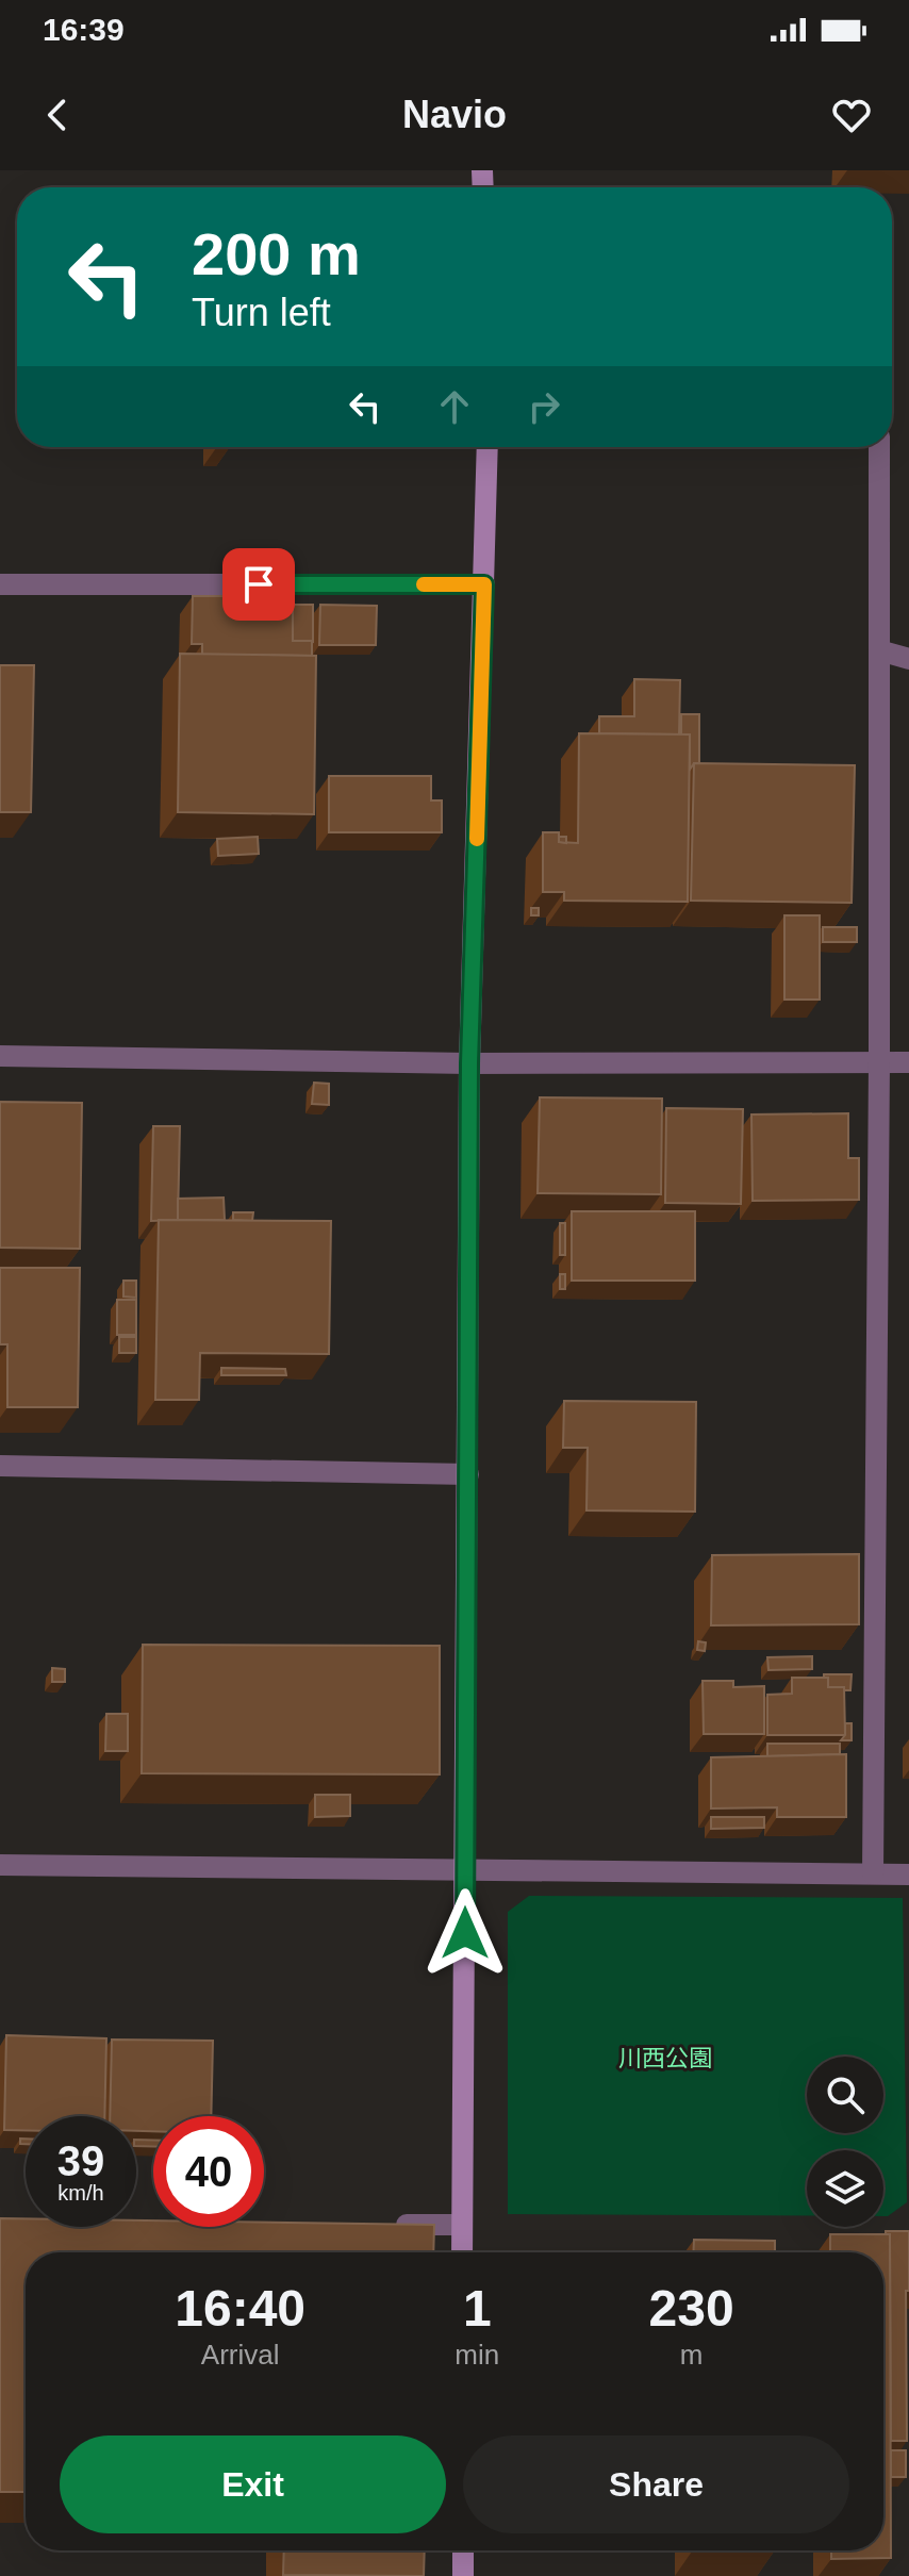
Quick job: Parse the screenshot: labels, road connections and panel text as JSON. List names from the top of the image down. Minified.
{"parks":["川西公園"],"page":{"status":"16:39","header":"Navio","turn":["200 m","Turn left"],"speed":"39 km/h","limit":"40","eta":["16:40","Arrival","1","min","230","m"],"buttons":["Exit","Share"]}}
